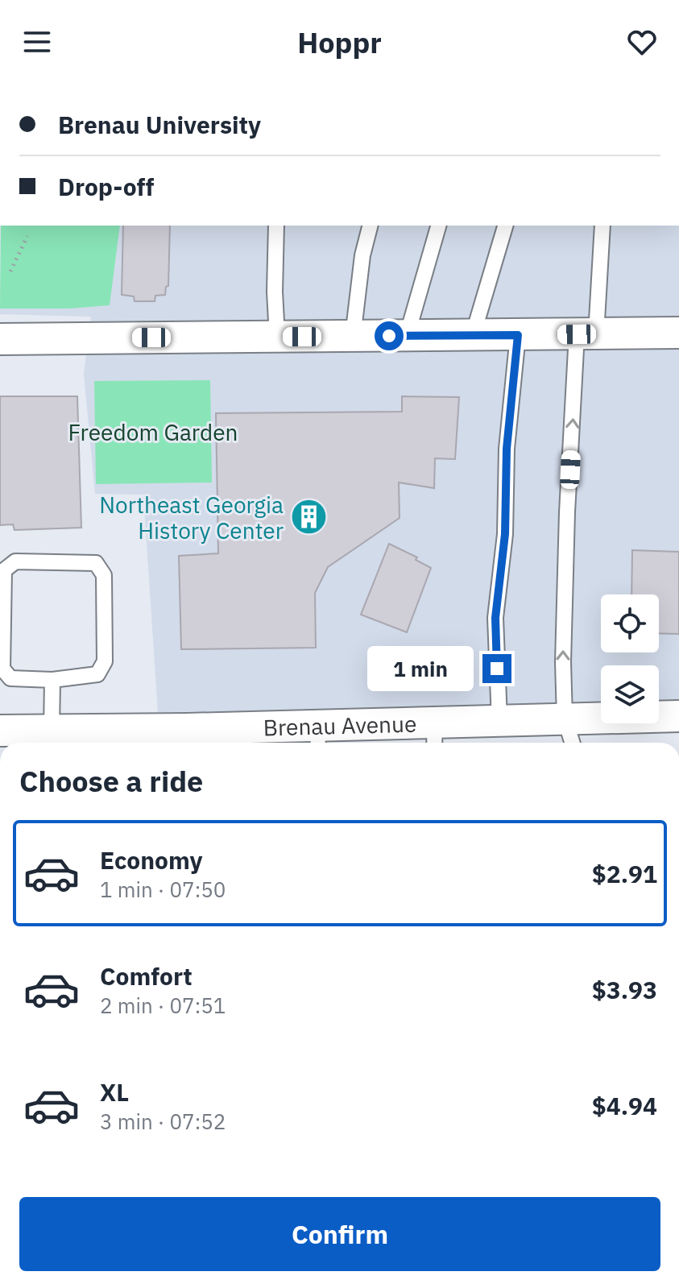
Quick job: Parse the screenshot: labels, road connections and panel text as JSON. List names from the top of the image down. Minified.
{"streets":{"street":["Brenau Avenue"]},"parks":["Freedom Garden"],"places":{"building":["Northeast Georgia History Center"]},"page":{"header":"Hoppr","banner":["Brenau University","Drop-off"],"bubble":"1 min","heading":"Choose a ride","list":[{"name":"Economy","note":"1 min · 07:50","value":"$2.91"},{"name":"Comfort","note":"2 min · 07:51","value":"$3.93"},{"name":"XL","note":"3 min · 07:52","value":"$4.94"}],"buttons":"Confirm"}}
